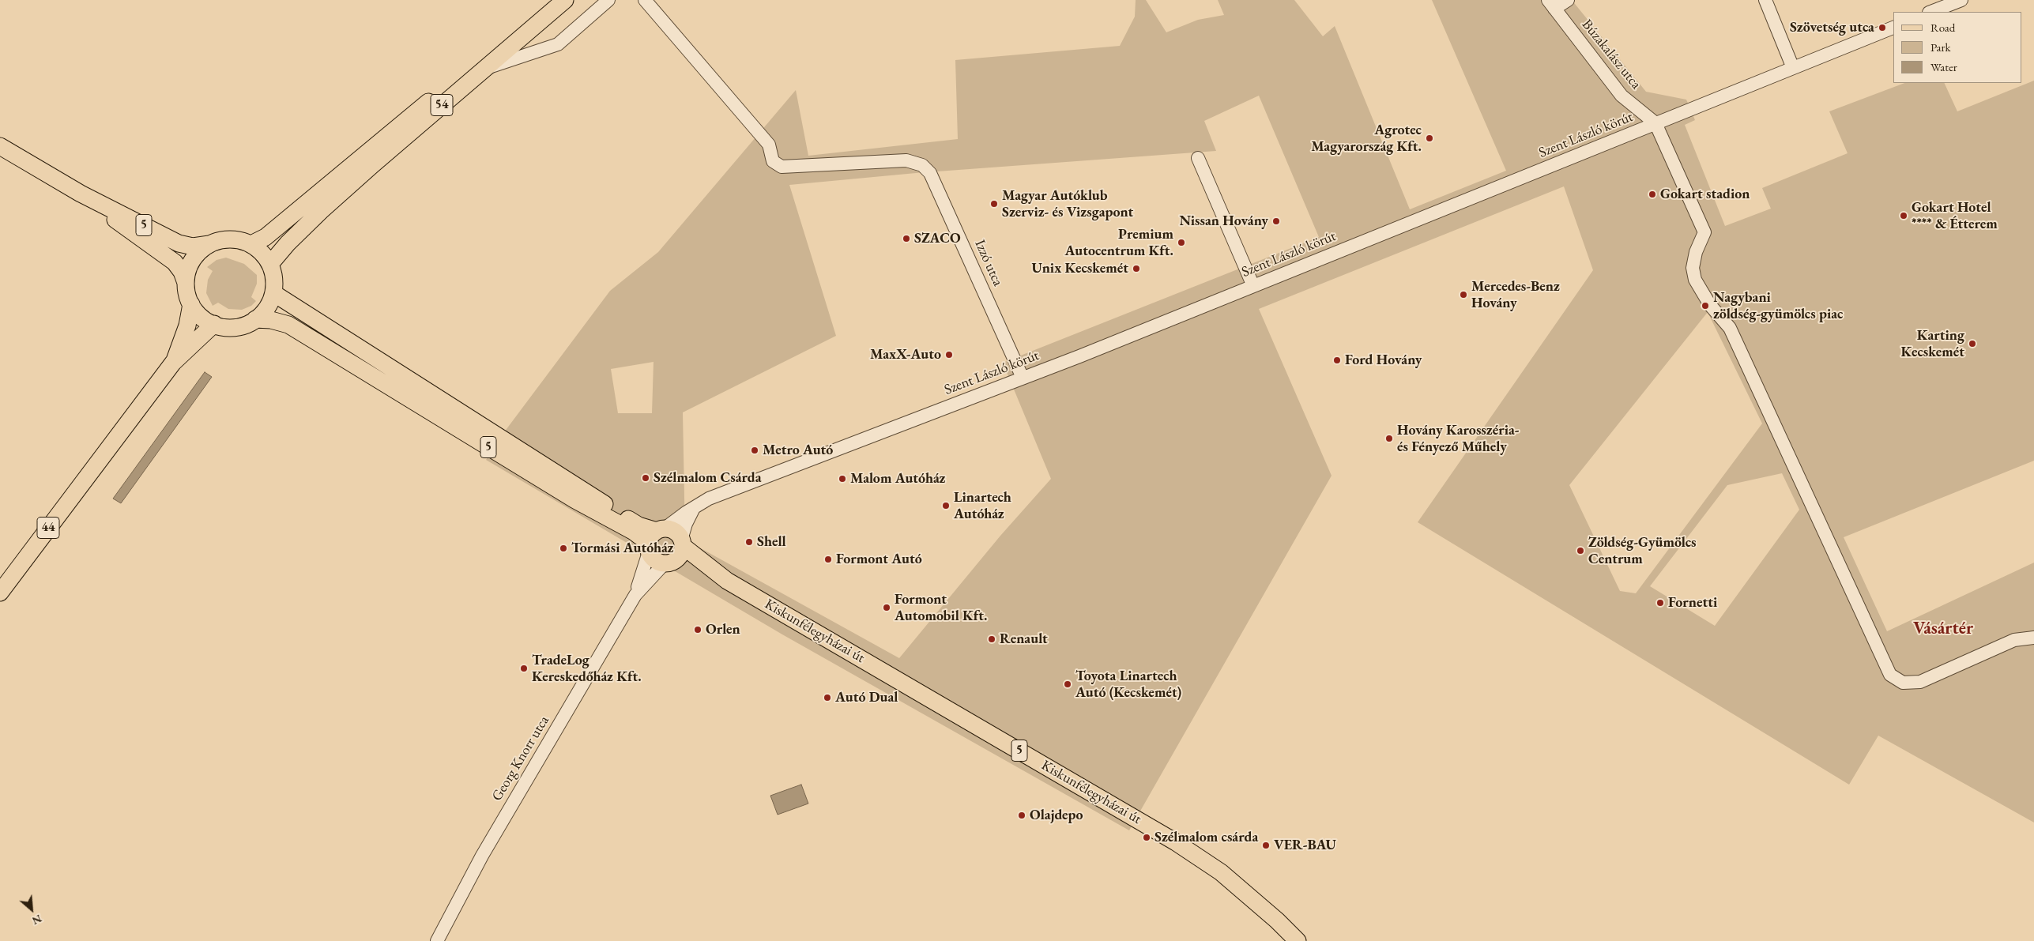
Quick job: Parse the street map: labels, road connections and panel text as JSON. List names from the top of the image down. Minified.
{"streets":{"main road":["54","5","44","Kiskunfélegyházai út"],"street":["Búzakalász utca","Szent László körút","Izzó utca","Georg Knorr utca"]},"crossings":[["Búzakalász utca","Szent László körút"],["54","5"],["54","44"],["Szent László körút","5"],["Szent László körút","Izzó utca"],["Szent László körút","Kiskunfélegyházai út"],["Szent László körút","Georg Knorr utca"],["5","44"],["5","Kiskunfélegyházai út"],["5","Georg Knorr utca"],["Kiskunfélegyházai út","Georg Knorr utca"]],"districts":["Vásártér"],"places":["Szövetség utca","Agrotec Magyarország Kft.","Gokart stadion","Magyar Autóklub Szerviz- és Vizsgapont","Gokart Hotel **** & Étterem","Nissan Hovány","SZACO","Premium Autocentrum Kft.","Unix Kecskemét","Mercedes-Benz Hovány","Nagybani zöldség-gyümölcs piac","Karting Kecskemét","MaxX-Auto","Ford Hovány","Hovány Karosszéria- és Fényező Műhely","Metro Autó","Szélmalom Csárda","Malom Autóház","Linartech Autóház","Shell","Tormási Autóház","Zöldség-Gyümölcs Centrum","Formont Autó","Fornetti","Formont Automobil Kft.","Orlen","Renault","TradeLog Kereskedőház Kft.","Toyota Linartech Autó (Kecskemét)","Autó Dual","Olajdepo","Szélmalom csárda","VER-BAU"],"legend":["Road","Park","Water"],"north":"bottom right"}
